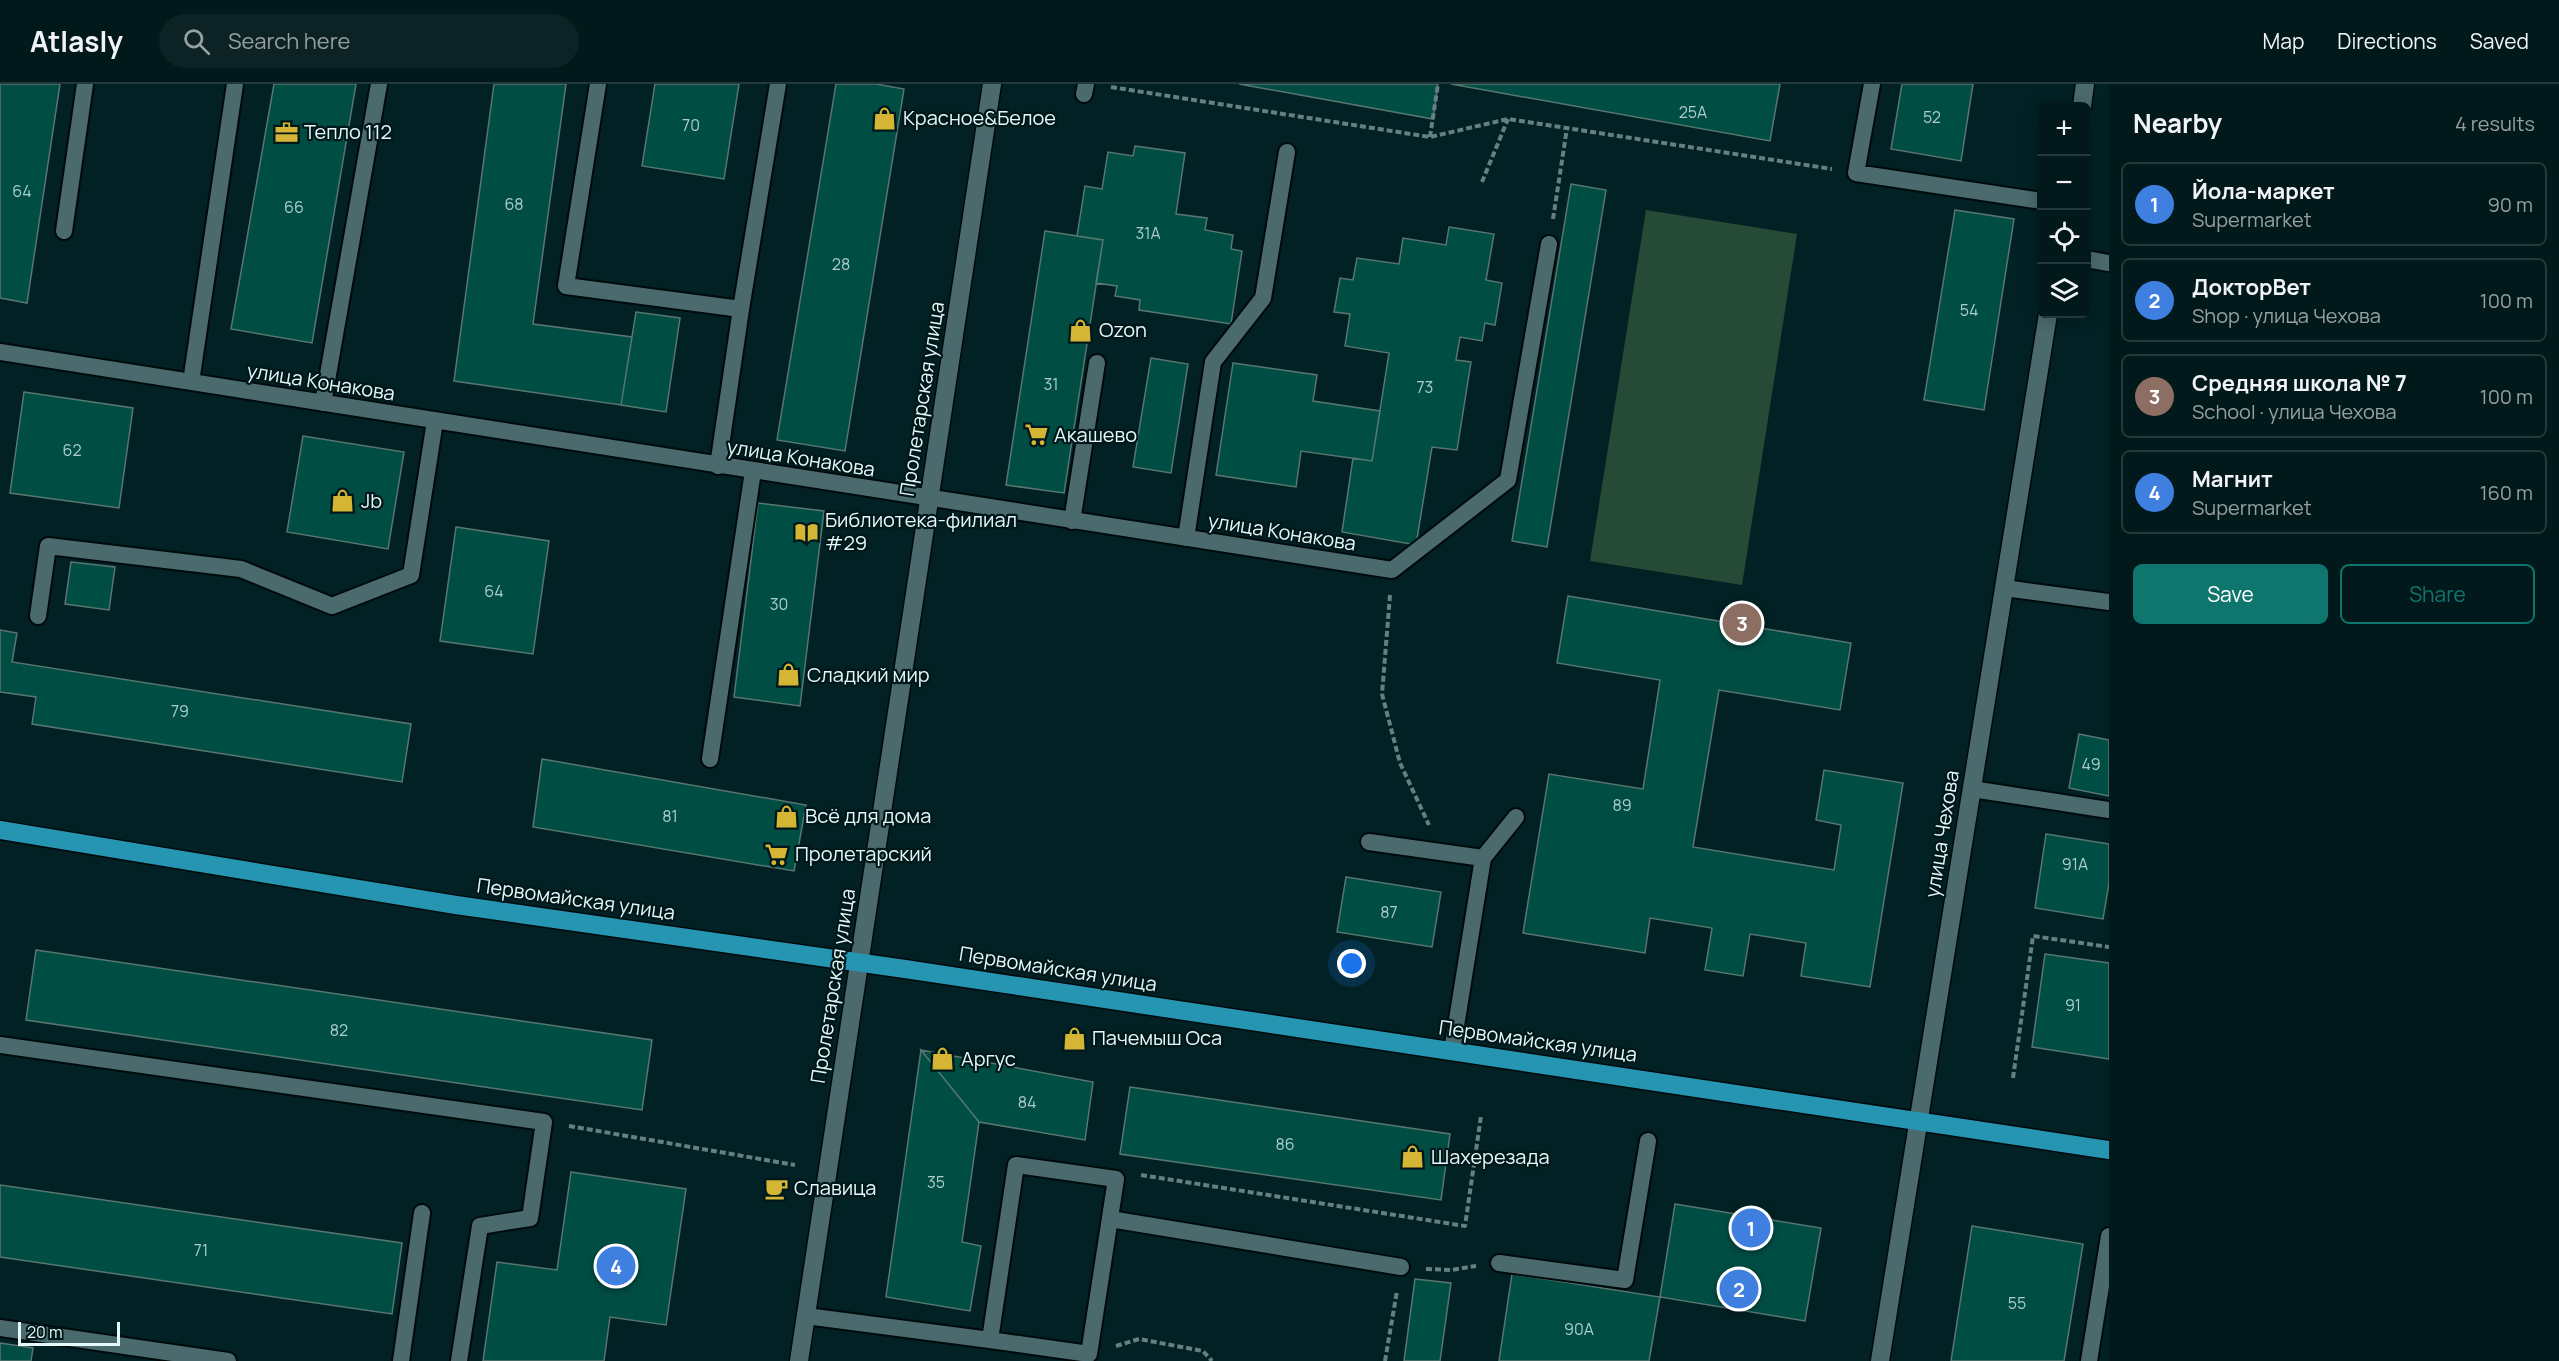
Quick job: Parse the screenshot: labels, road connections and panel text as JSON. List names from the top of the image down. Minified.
{"streets":{"main road":["Первомайская улица"],"street":["Пролетарская улица","улица Чехова"],"lane":["улица Конакова"]},"crossings":[["улица Конакова","Пролетарская улица"],["Пролетарская улица","Первомайская улица"],["улица Чехова","Первомайская улица"]],"places":{"shop":["Красное&Белое","Ozon","Jb","Сладкий мир","Всё для дома","Пачемыш Оса","Аргус","Шахерезада"],"office":["Тепло 112"],"supermarket":["Акашево","Пролетарский"],"library":["Библиотека-филиал #29"],"cafe":["Славица"]},"house_numbers":["25А","52","70","64","68","66","31А","28","54","31","73","62","64","30","79","49","89","81","91А","87","91","82","84","86","35","71","55","90А"],"scale_bar":"20 m","page":{"header":"Atlasly","search":"Search here","nav":["Map","Directions","Saved"],"heading":["Nearby","4 results"],"map_buttons":["+","−"],"list":[{"mark":"1","name":"Йола-маркет","note":"Supermarket","value":"90 m"},{"mark":"2","name":"ДокторВет","note":"Shop · улица Чехова","value":"100 m"},{"mark":"3","name":"Средняя школа № 7","note":"School · улица Чехова","value":"100 m"},{"mark":"4","name":"Магнит","note":"Supermarket","value":"160 m"}],"buttons":["Save","Share"],"pins":["3","1","4","2"],"scale":"20 m"}}
